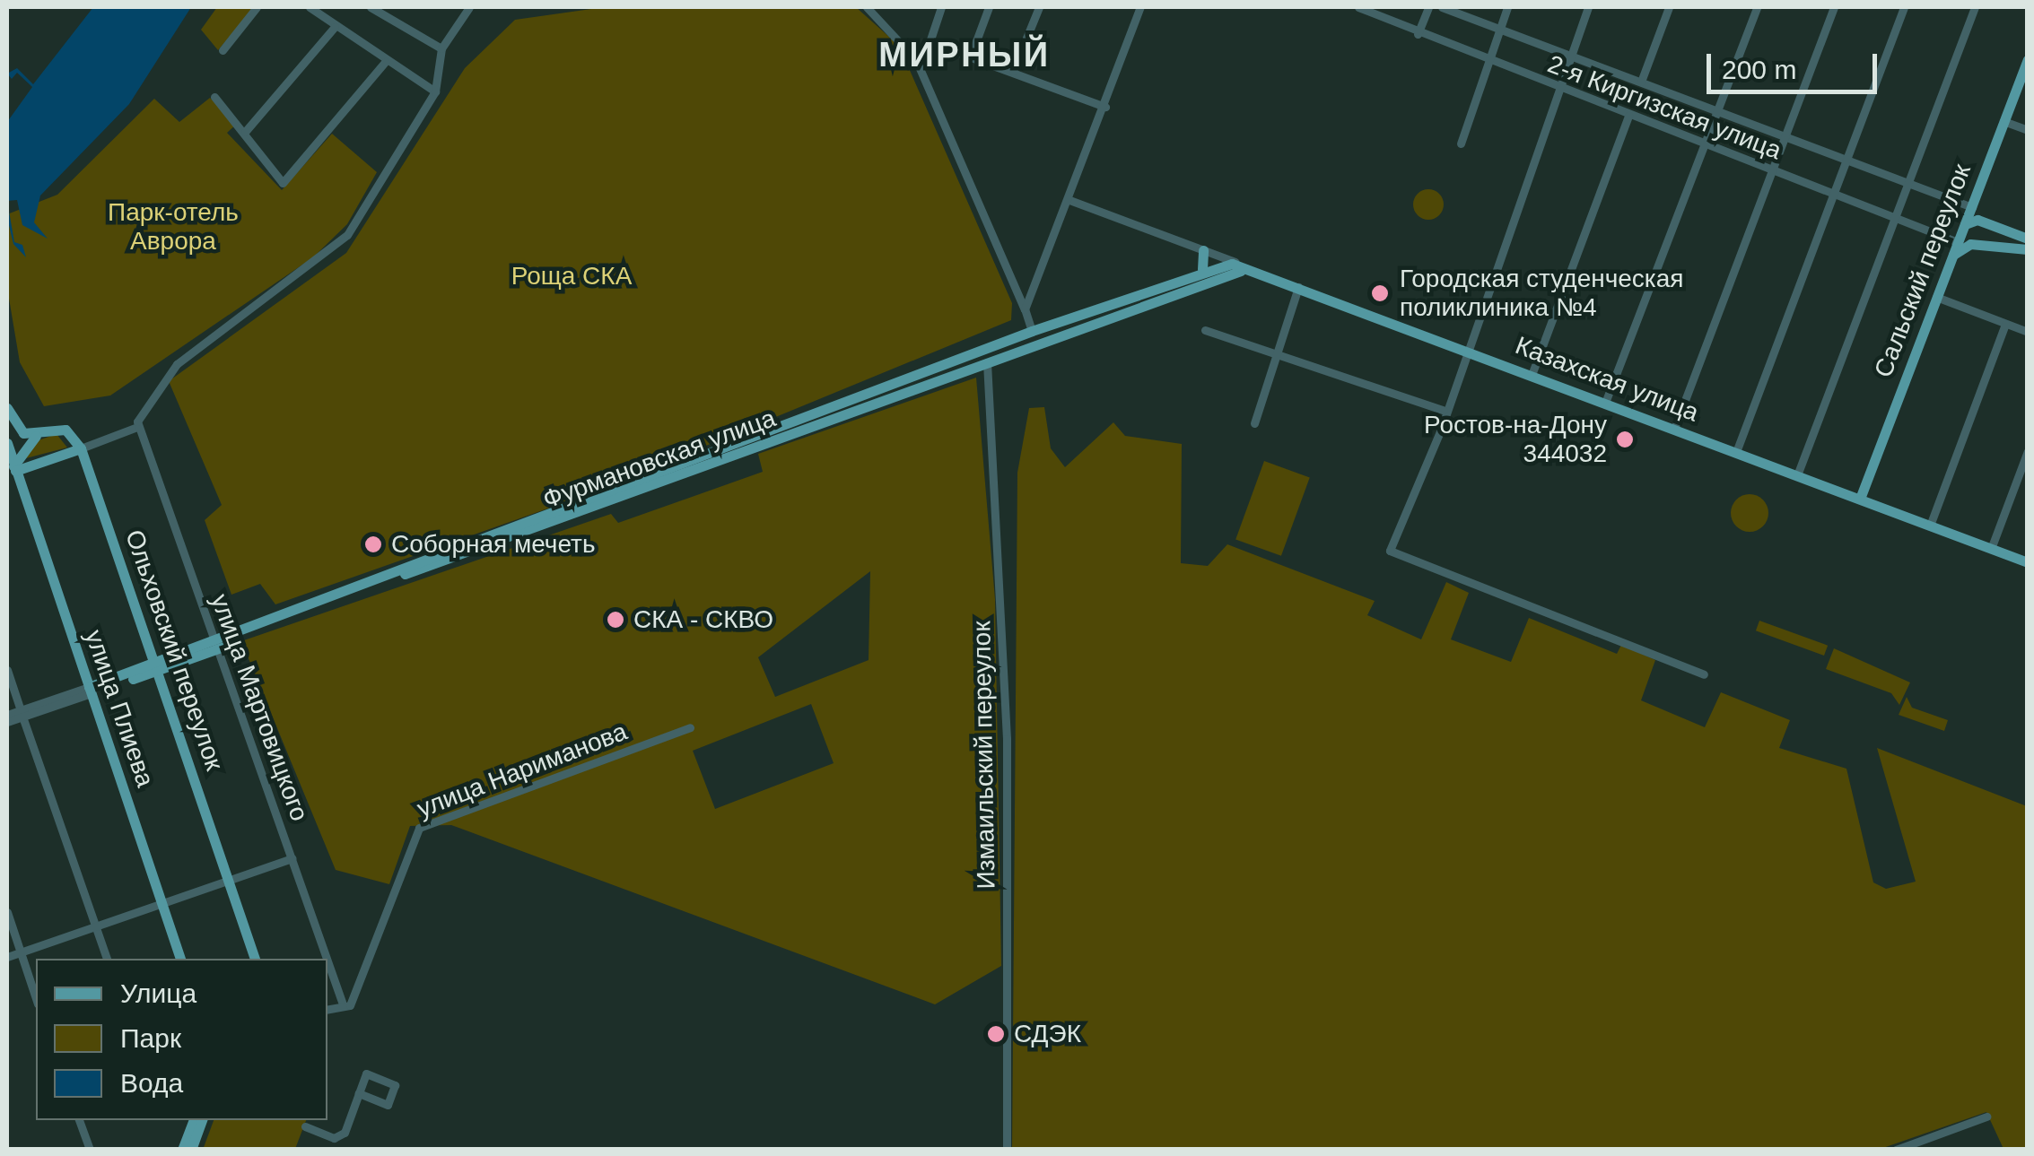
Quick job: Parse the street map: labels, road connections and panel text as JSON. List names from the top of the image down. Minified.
{"streets":{"main road":["Сальский переулок","Казахская улица","Фурмановская улица","Ольховский переулок","улица Плиева"],"street":["2-я Киргизская улица","улица Мартовицкого","Измаильский переулок","улица Нариманова"]},"crossings":[["2-я Киргизская улица","Сальский переулок"],["Сальский переулок","Казахская улица"],["Фурмановская улица","Ольховский переулок"],["Фурмановская улица","улица Мартовицкого"],["Фурмановская улица","улица Плиева"],["улица Мартовицкого","улица Нариманова"]],"districts":["МИРНЫЙ"],"parks":["Парк-отель Аврора","Роща СКА"],"places":["Городская студенческая поликлиника №4","Ростов-на-Дону 344032","Соборная мечеть","СКА - СКВО","СДЭК"],"legend":["Улица","Парк","Вода"],"scale_bar":"200 m"}
